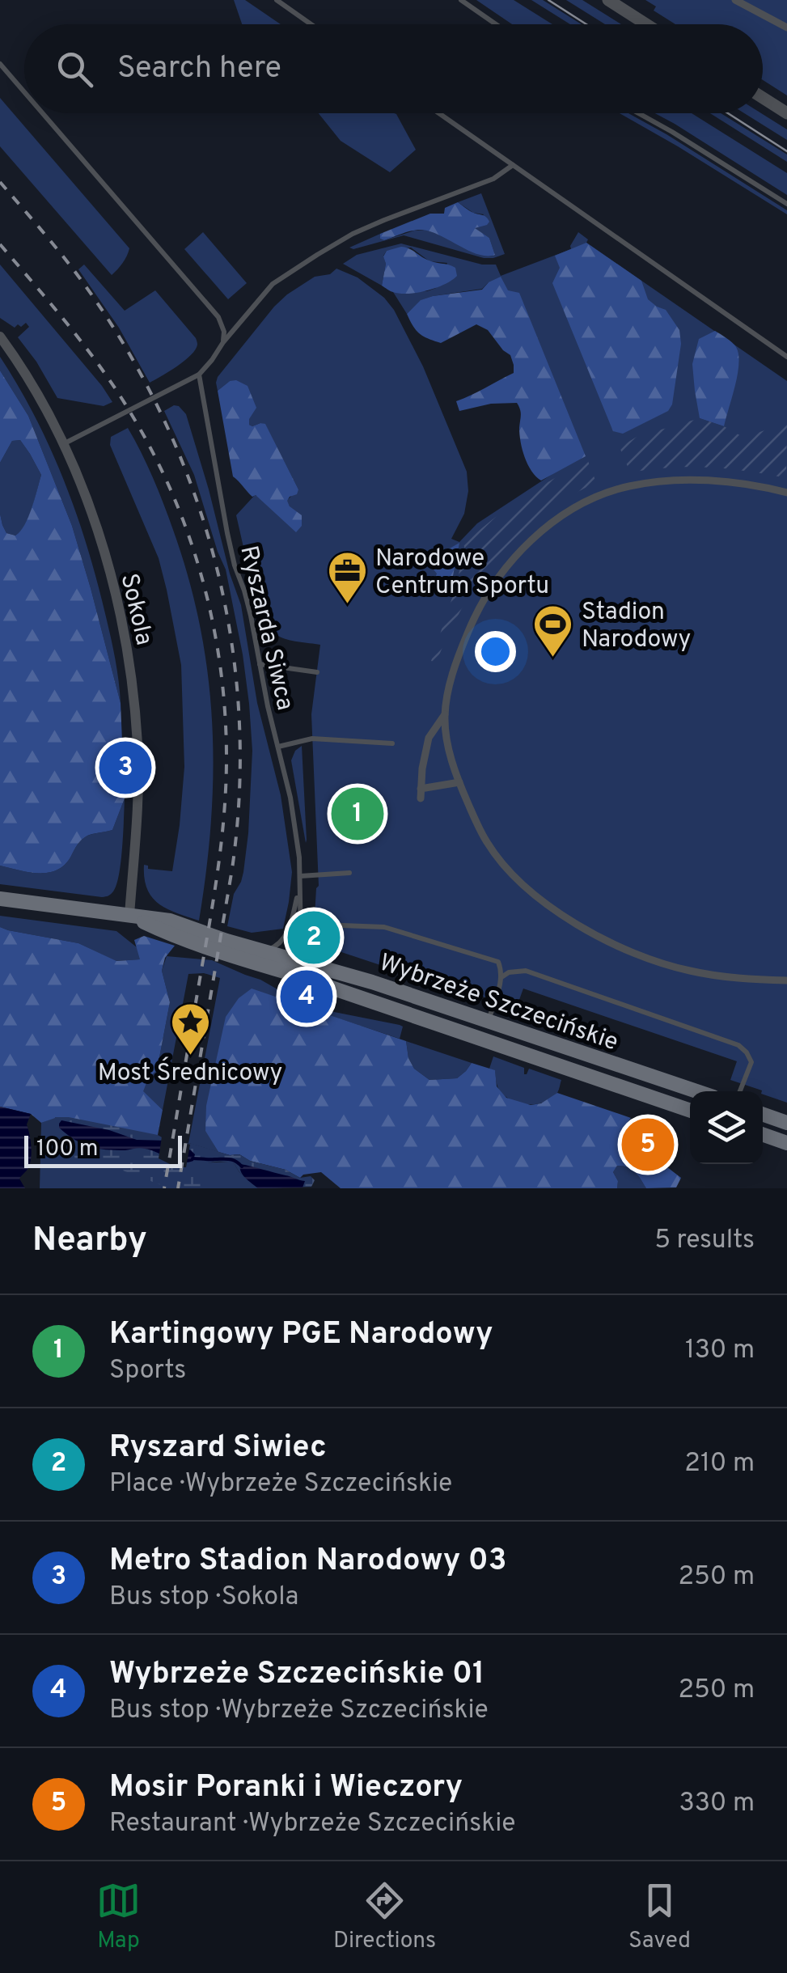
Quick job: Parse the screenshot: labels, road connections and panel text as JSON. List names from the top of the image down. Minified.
{"streets":{"main road":["Wybrzeże Szczecińskie"],"street":["Sokola"],"lane":["Ryszarda Siwca"]},"crossings":[["Sokola","Wybrzeże Szczecińskie"],["Ryszarda Siwca","Wybrzeże Szczecińskie"]],"places":{"office":["Narodowe Centrum Sportu"],"sports":["Stadion Narodowy"],"place":["Most Średnicowy"]},"scale_bar":"100 m","page":{"search":"Search here","pins":["3","1","2","4","5"],"scale":"100 m","heading":["Nearby","5 results"],"list":[{"mark":"1","name":"Kartingowy PGE Narodowy","note":"Sports","value":"130 m"},{"mark":"2","name":"Ryszard Siwiec","note":"Place · Wybrzeże Szczecińskie","value":"210 m"},{"mark":"3","name":"Metro Stadion Narodowy 03","note":"Bus stop · Sokola","value":"250 m"},{"mark":"4","name":"Wybrzeże Szczecińskie 01","note":"Bus stop · Wybrzeże Szczecińskie","value":"250 m"},{"mark":"5","name":"Mosir Poranki i Wieczory","note":"Restaurant · Wybrzeże Szczecińskie","value":"330 m"}],"nav":["Map","Directions","Saved"]}}
